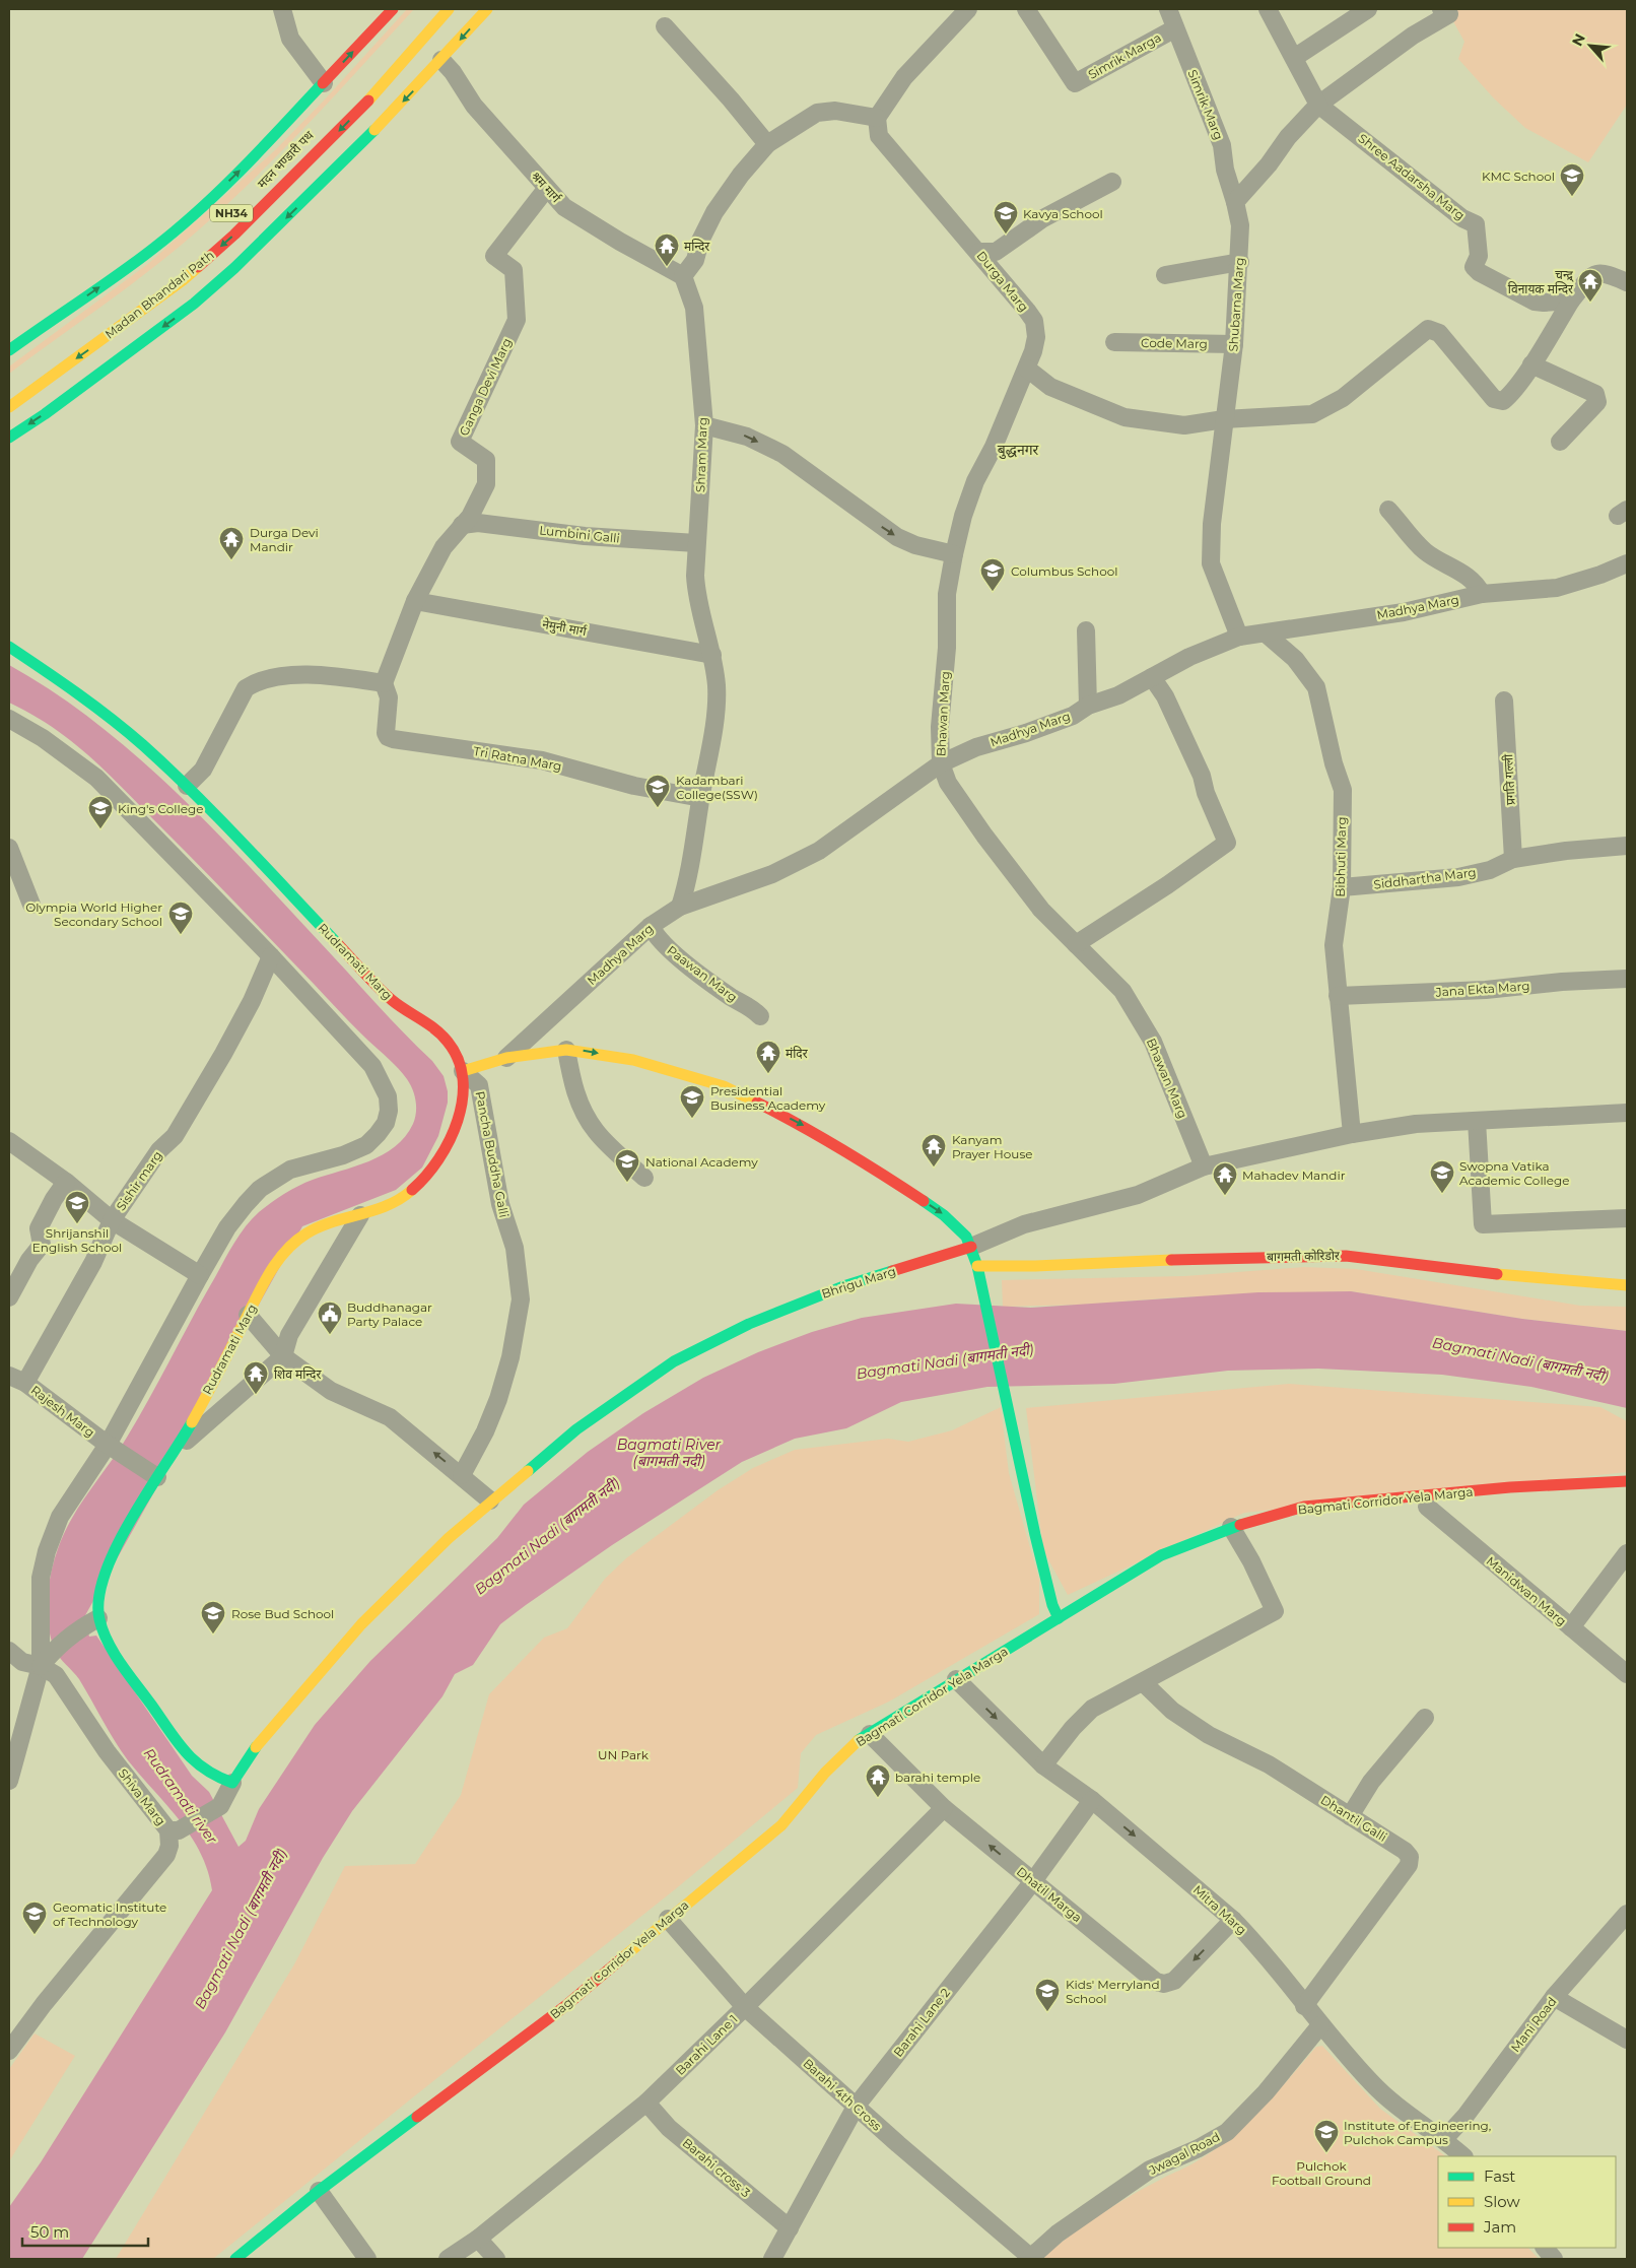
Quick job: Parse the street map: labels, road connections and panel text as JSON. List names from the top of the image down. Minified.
{"streets":{"main road":["NH34","Madan Bhandari Path","Rudramati Marg","बागमती कोरिडोर","Bhrigu Marg","Bagmati Corridor Yela Marga"],"street":["Simrik Marga","Simrik Marg","Shree Aadarsha Marg","श्रम मार्ग","Durga Marg","Shubarna Marg","Code Marg","Ganga Devi Marg","Shram Marg","Lumbini Galli","Madhya Marg","नेमुनी मार्ग","Bhawan Marg","Tri Ratna Marg","प्रगति गल्ली","Bibhuti Marg","Siddhartha Marg","Paawan Marg","Jana Ekta Marg","Pancha Buddha Galli","Sishir marg","Rajesh Marg","Manidwan Marg","Shiva Marg","Dhantil Galli","Dhatil Marga","Mitra Marg","Barahi Lane 2","Mani Road","Barahi Lane 1","Barahi 4th Cross","Jwagal Road","Barahi cross 3"]},"crossings":[["Simrik Marga","Simrik Marg"],["Simrik Marg","Shubarna Marg"],["श्रम मार्ग","Ganga Devi Marg"],["श्रम मार्ग","Shram Marg"],["Durga Marg","Bhawan Marg"],["Shubarna Marg","Code Marg"],["Shubarna Marg","Madhya Marg"],["Ganga Devi Marg","Lumbini Galli"],["Ganga Devi Marg","नेमुनी मार्ग"],["Ganga Devi Marg","Tri Ratna Marg"],["Shram Marg","Lumbini Galli"],["Shram Marg","Madhya Marg"],["Shram Marg","नेमुनी मार्ग"],["Shram Marg","Tri Ratna Marg"],["Madhya Marg","Bhawan Marg"],["Madhya Marg","Bibhuti Marg"],["Madhya Marg","Paawan Marg"],["प्रगति गल्ली","Siddhartha Marg"],["Bibhuti Marg","Siddhartha Marg"],["Bibhuti Marg","Jana Ekta Marg"],["Rudramati Marg","Pancha Buddha Galli"],["Rudramati Marg","Rajesh Marg"],["Sishir marg","Rajesh Marg"],["Bagmati Corridor Yela Marga","Dhatil Marga"],["Bagmati Corridor Yela Marga","Mitra Marg"],["Bagmati Corridor Yela Marga","Barahi 4th Cross"],["Dhantil Galli","Mitra Marg"],["Dhatil Marga","Mitra Marg"],["Dhatil Marga","Barahi Lane 2"],["Dhatil Marga","Barahi Lane 1"],["Mitra Marg","Barahi Lane 2"],["Mitra Marg","Mani Road"],["Mitra Marg","Jwagal Road"],["Barahi Lane 2","Barahi 4th Cross"],["Barahi Lane 2","Barahi cross 3"],["Barahi Lane 1","Barahi 4th Cross"],["Barahi Lane 1","Barahi cross 3"],["Barahi 4th Cross","Jwagal Road"]],"one_way":["Dhatil Marga","Mitra Marg"],"districts":["बुद्धनगर"],"water":["Bagmati Nadi (बागमती नदी)","Bagmati River (बागमती नदी)","Rudramati river"],"parks":["UN Park","Pulchok Football Ground"],"places":{"school or university":["KMC School","Kavya School","Columbus School","Kadambari College(SSW)","King's College","Olympia World Higher Secondary School","Presidential Business Academy","National Academy","Swopna Vatika Academic College","Shrijanshil English School","Rose Bud School","Geomatic Institute of Technology","Kids' Merryland School","Institute of Engineering, Pulchok Campus"],"temple":["मन्दिर","चन्द्र् विनायक मन्दिर","Durga Devi Mandir","मंदिर","Kanyam Prayer House","Mahadev Mandir","शिव मन्दिर","barahi temple"],"public building":["Buddhanagar Party Palace"]},"legend":["Fast","Slow","Jam"],"scale_bar":"50 m","north":"top left"}
